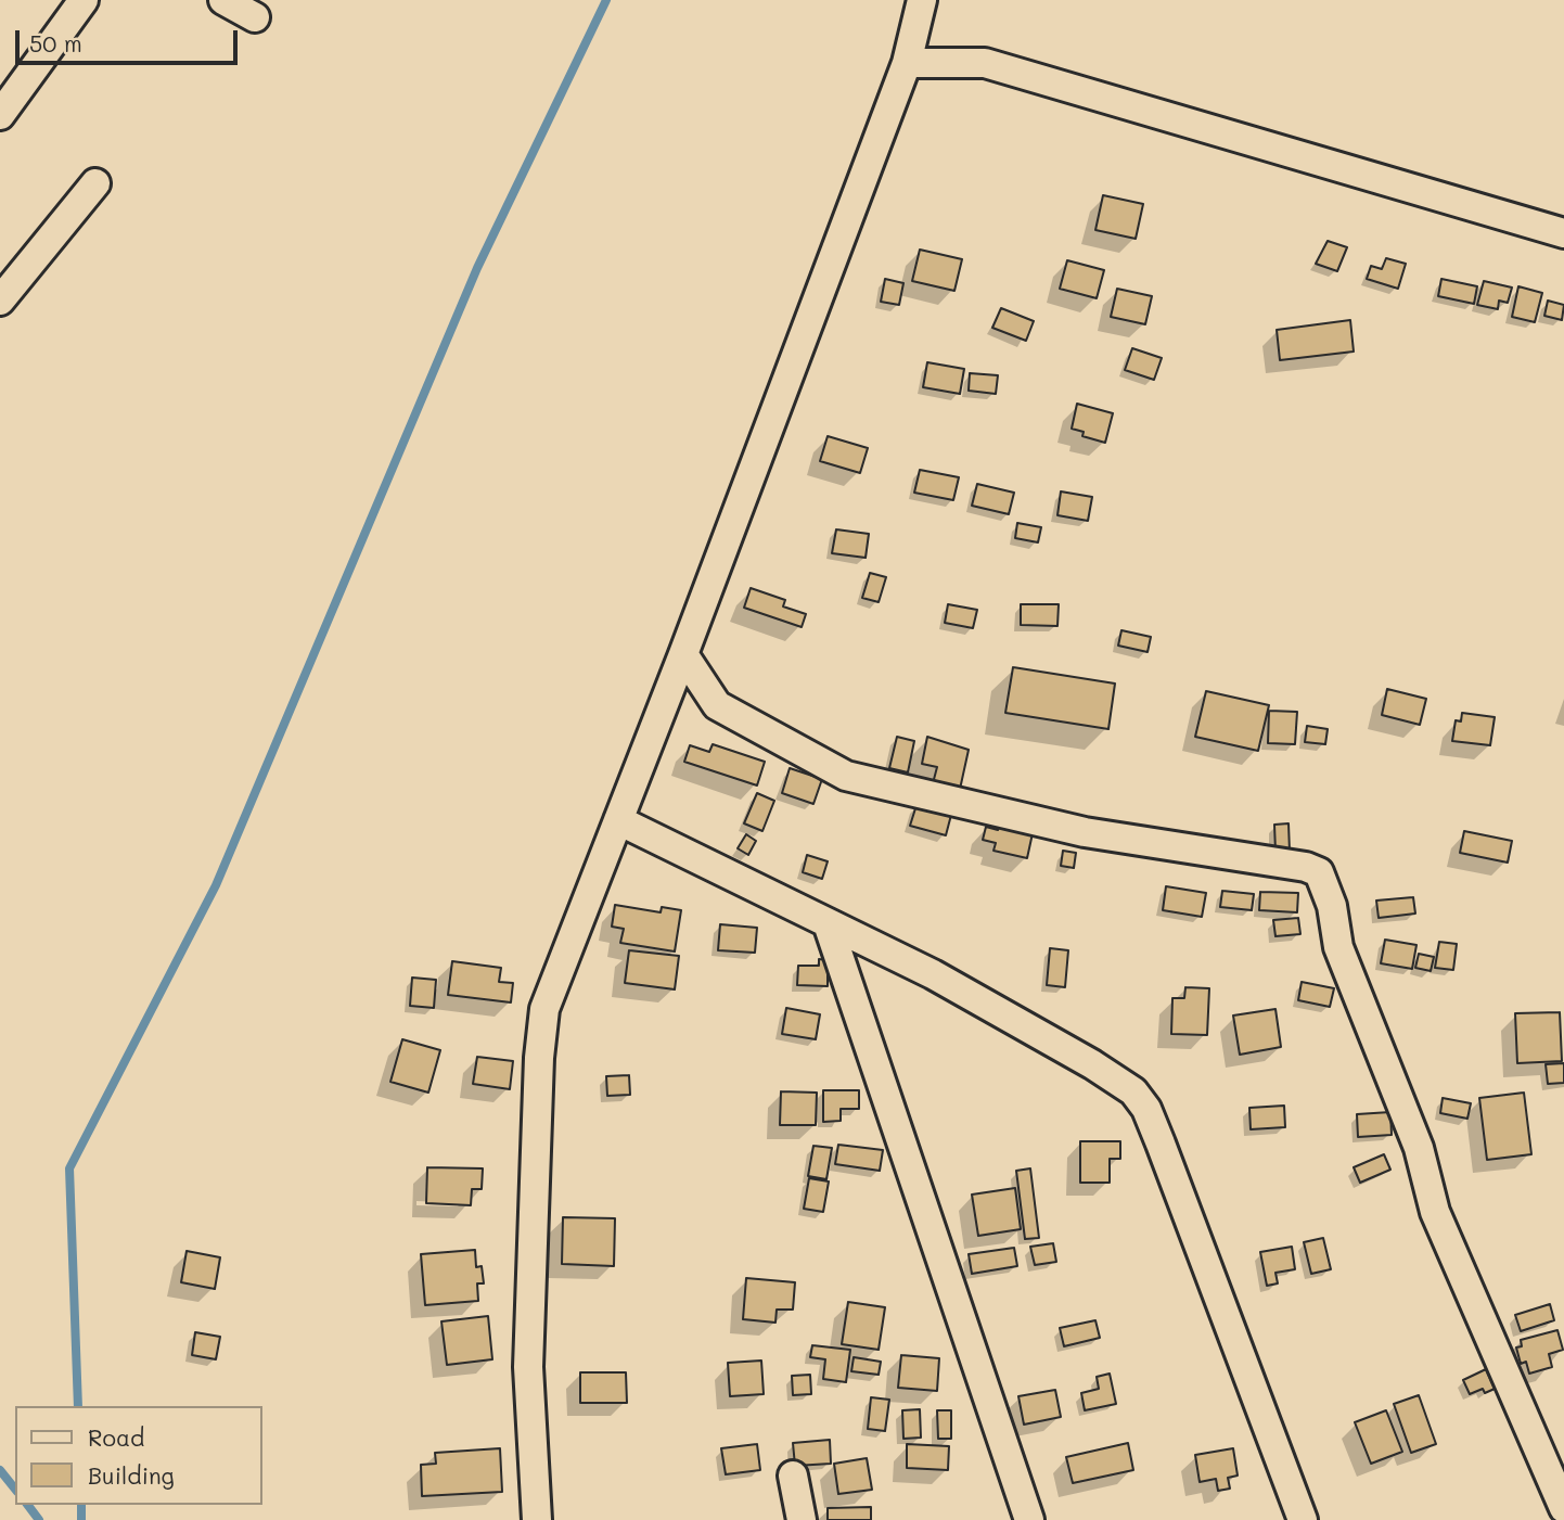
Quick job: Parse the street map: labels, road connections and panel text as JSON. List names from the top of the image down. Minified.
{"legend":["Road","Building"],"scale_bar":"50 m"}
